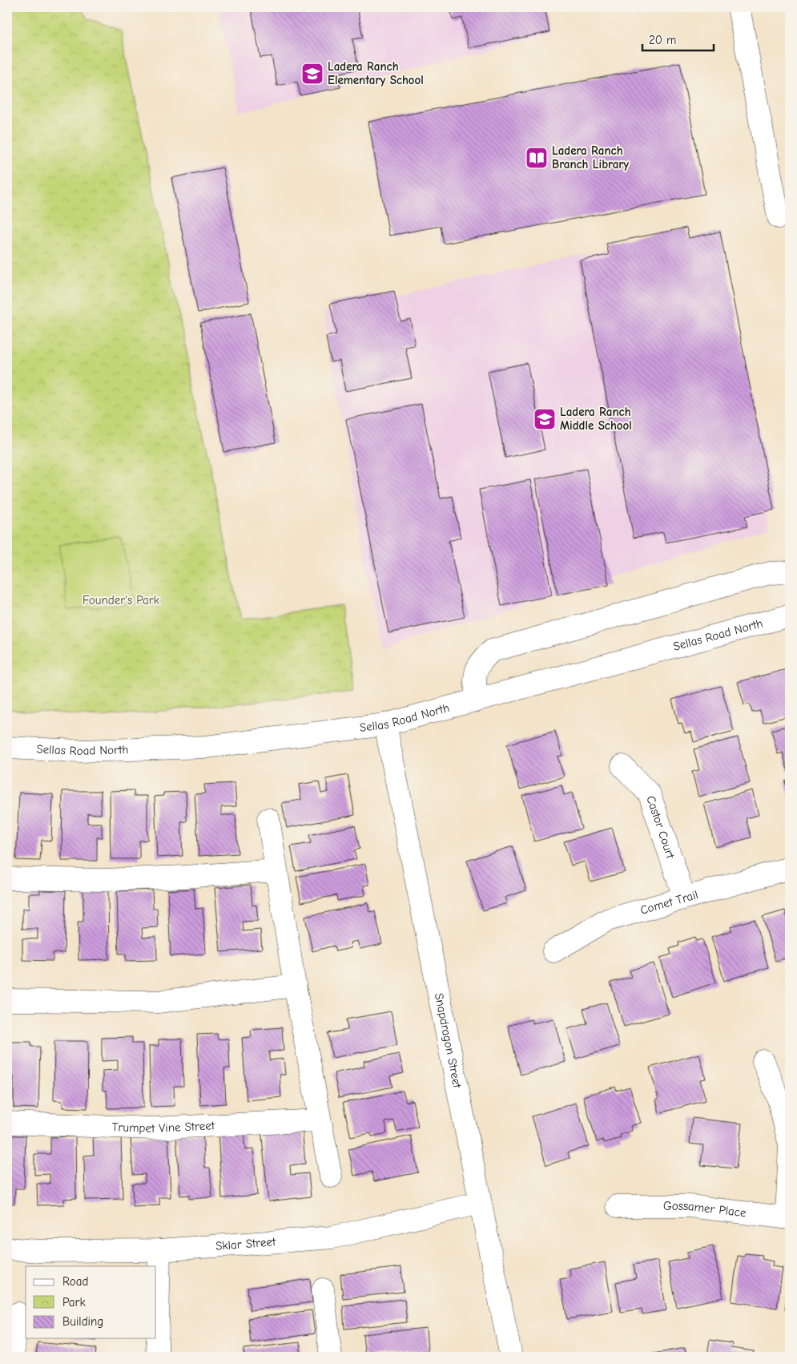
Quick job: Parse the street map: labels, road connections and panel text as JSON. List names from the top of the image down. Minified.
{"streets":{"street":["Sellas Road North","Castor Court","Comet Trail","Snapdragon Street","Trumpet Vine Street","Gossamer Place","Sklar Street"]},"crossings":[["Sellas Road North","Snapdragon Street"],["Castor Court","Comet Trail"],["Snapdragon Street","Sklar Street"]],"parks":["Founder's Park"],"places":{"school or university":["Ladera Ranch Elementary School","Ladera Ranch Middle School"],"library":["Ladera Ranch Branch Library"]},"legend":["Road","Park","Building"],"scale_bar":"20 m"}
